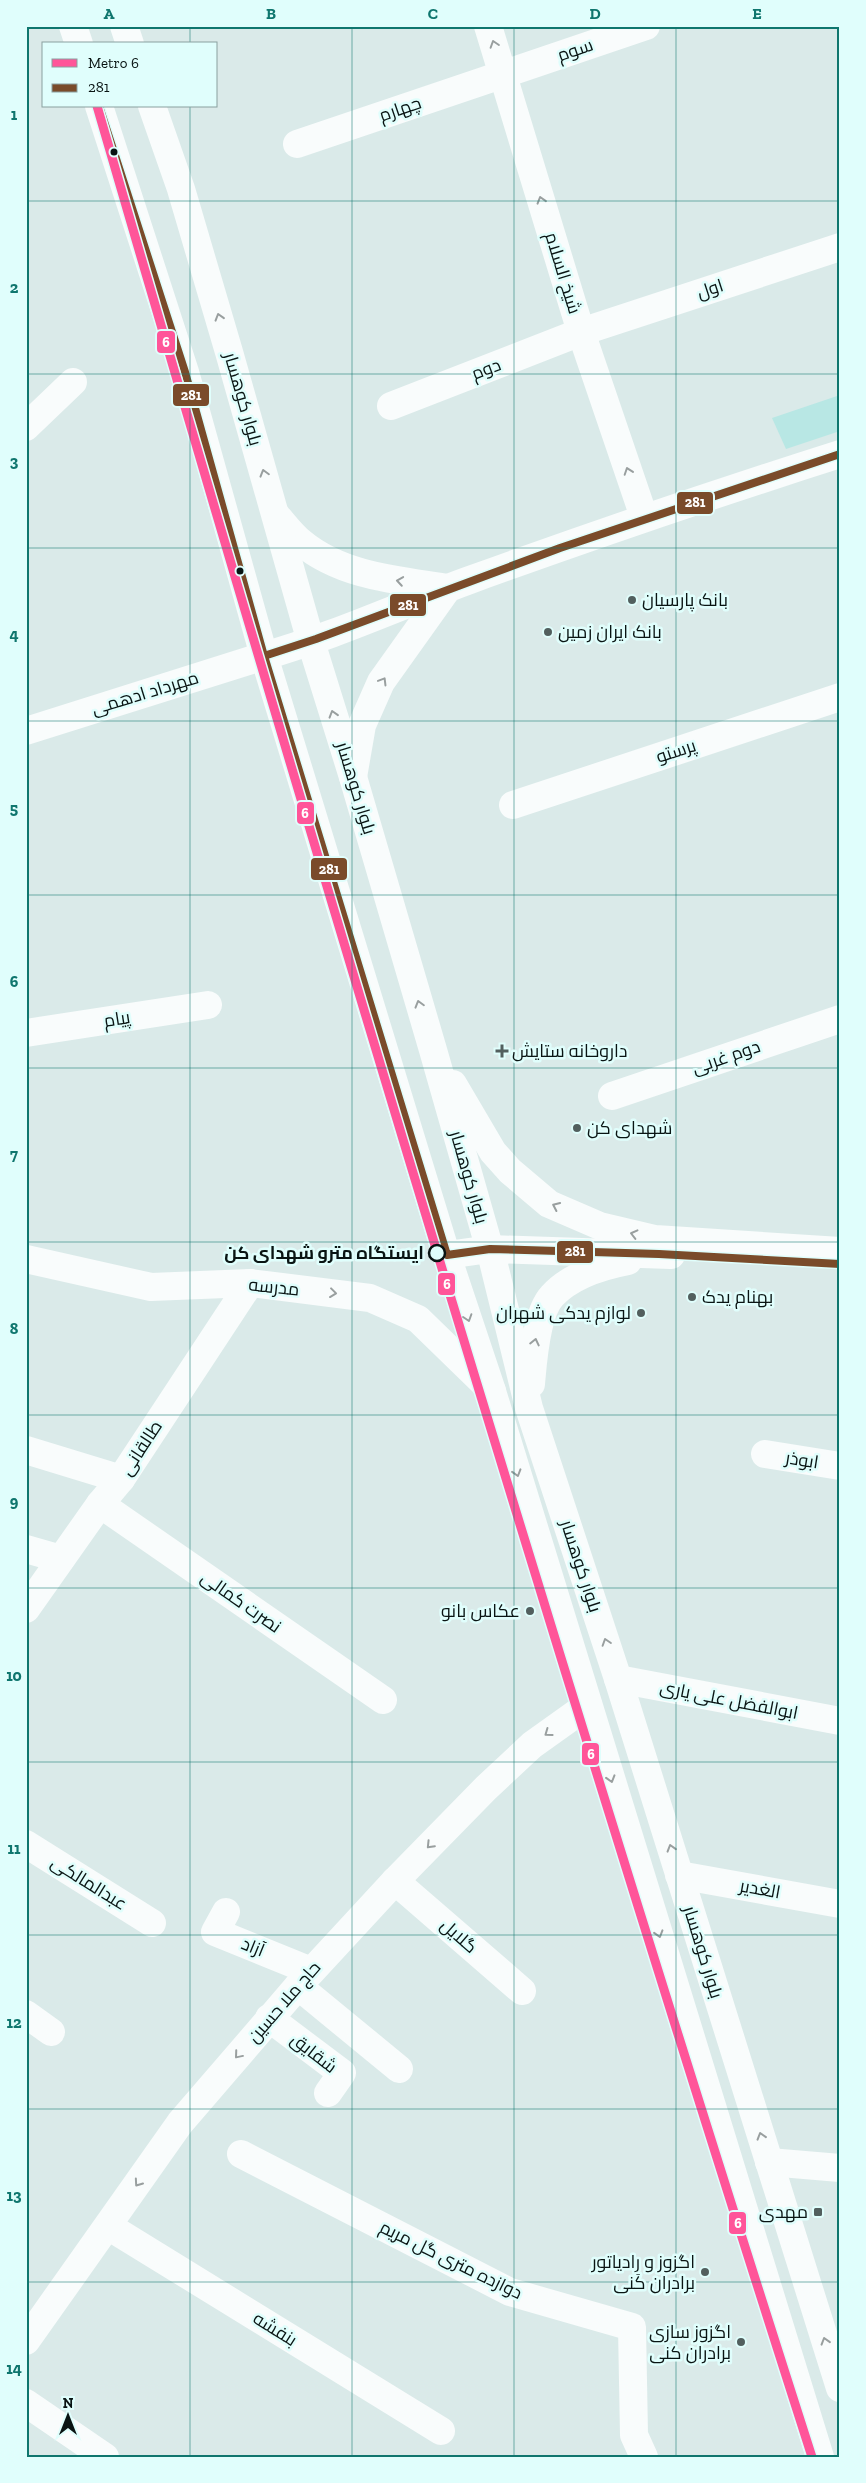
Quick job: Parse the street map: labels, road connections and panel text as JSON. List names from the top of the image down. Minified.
{"streets":{"street":["سوم","چهارم","شیخ السلام","اول","دوم","بلوار کوهسار","مهرداد ادهمى","پرستو","پیام","دوم غربی","مدرسه","طالقانی","ابوذر","نصرت کمالی","ابوالفضل علی یاری","عبدالمالکی","الغدیر","گلایل","آزاد","حاج ملا حسین","شقایق","دوازده متری گل مریم","بنفشه"]},"crossings":[["سوم","چهارم"],["سوم","شیخ السلام"],["چهارم","شیخ السلام"],["شیخ السلام","اول"],["شیخ السلام","دوم"],["شیخ السلام","مهرداد ادهمى"],["اول","دوم"],["بلوار کوهسار","مهرداد ادهمى"],["بلوار کوهسار","مدرسه"],["بلوار کوهسار","ابوالفضل علی یاری"],["بلوار کوهسار","الغدیر"],["بلوار کوهسار","حاج ملا حسین"],["مدرسه","طالقانی"],["طالقانی","نصرت کمالی"],["گلایل","حاج ملا حسین"],["آزاد","حاج ملا حسین"],["حاج ملا حسین","شقایق"],["حاج ملا حسین","بنفشه"]],"one_way":["شیخ السلام","حاج ملا حسین"],"places":{"other":["بانک پارسیان","بانک ایران زمین","شهدای کن","ایستگاه مترو شهدای کن","بهنام یدک","لوازم یدکی شهران","عکاس بانو","اگزوز و رادیاتور برادران کَنی","اگزوز سازی برادران کنی"],"health":["داروخانه ستایش"],"transit":["مهدی"]},"lines":["metro line 6","transit line 281"],"legend":["Metro 6","281"],"north":"top","grid":{"columns":["A","B","C","D","E"],"rows":["1","2","3","4","5","6","7","8","9","10","11","12","13","14"]}}
